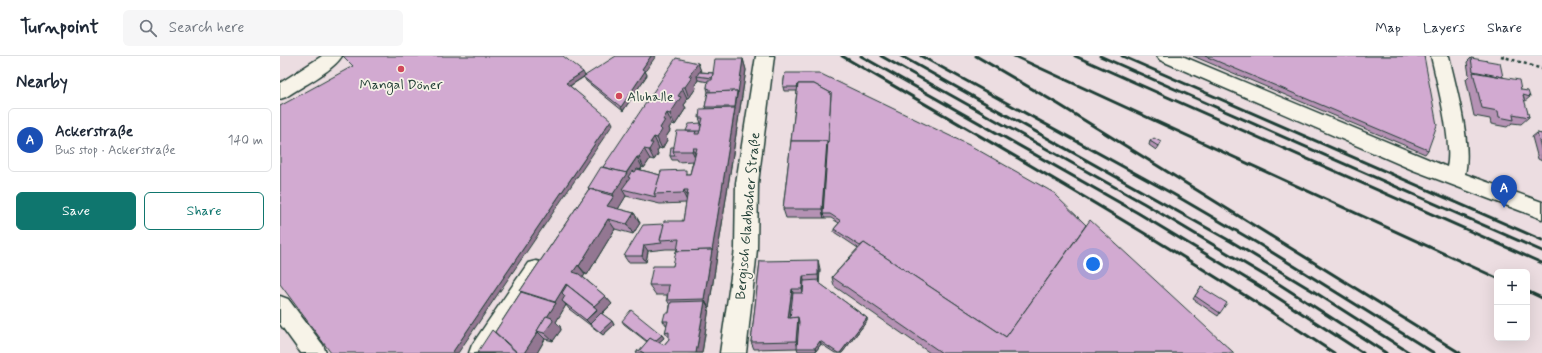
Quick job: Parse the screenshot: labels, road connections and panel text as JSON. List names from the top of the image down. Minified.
{"streets":{"main road":["Bergisch Gladbacher Straße"]},"places":["Mangal Döner","Aluhalle"],"page":{"header":"Turnpoint","search":"Search here","nav":["Map","Layers","Share"],"heading":"Nearby","list":[{"mark":"A","name":"Ackerstraße","note":"Bus stop · Ackerstraße","value":"140 m"}],"pins":"A","buttons":["Save","Share"],"map_buttons":["+","−"]}}
